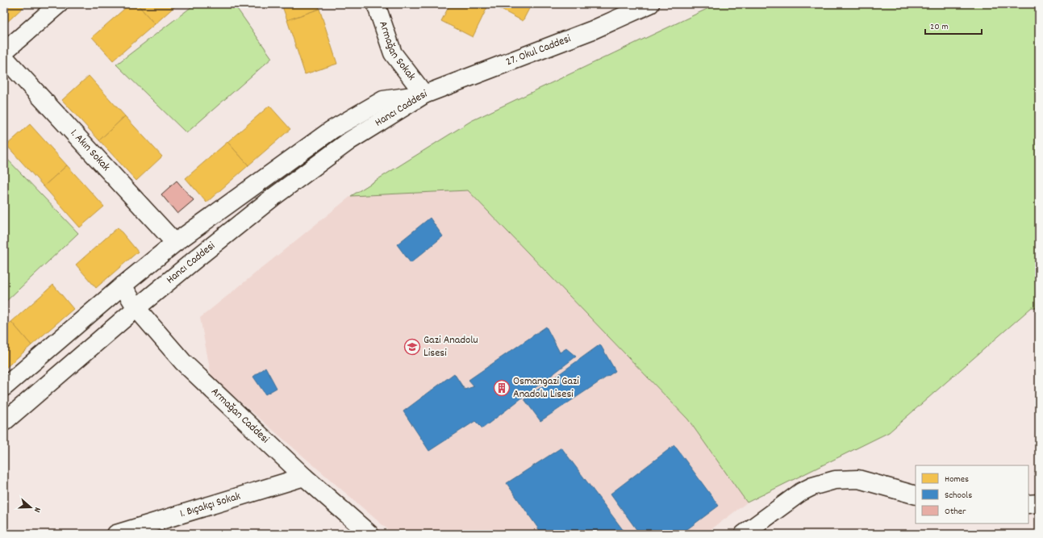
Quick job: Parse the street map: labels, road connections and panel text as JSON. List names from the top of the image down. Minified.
{"streets":{"main road":["Armağan Sokak","27. Okul Caddesi","Hancı Caddesi","1. Akın Sokak","Armağan Caddesi","1. Bıçakçı Sokak"]},"crossings":[["Armağan Sokak","27. Okul Caddesi"],["Armağan Sokak","Hancı Caddesi"],["27. Okul Caddesi","Hancı Caddesi"],["Hancı Caddesi","1. Akın Sokak"],["Hancı Caddesi","Armağan Caddesi"],["Armağan Caddesi","1. Bıçakçı Sokak"]],"places":{"school or university":["Gazi Anadolu Lisesi"],"building":["Osmangazi Gazi Anadolu Lisesi"]},"legend":["Homes","Schools","Other"],"scale_bar":"20 m","north":"right"}
